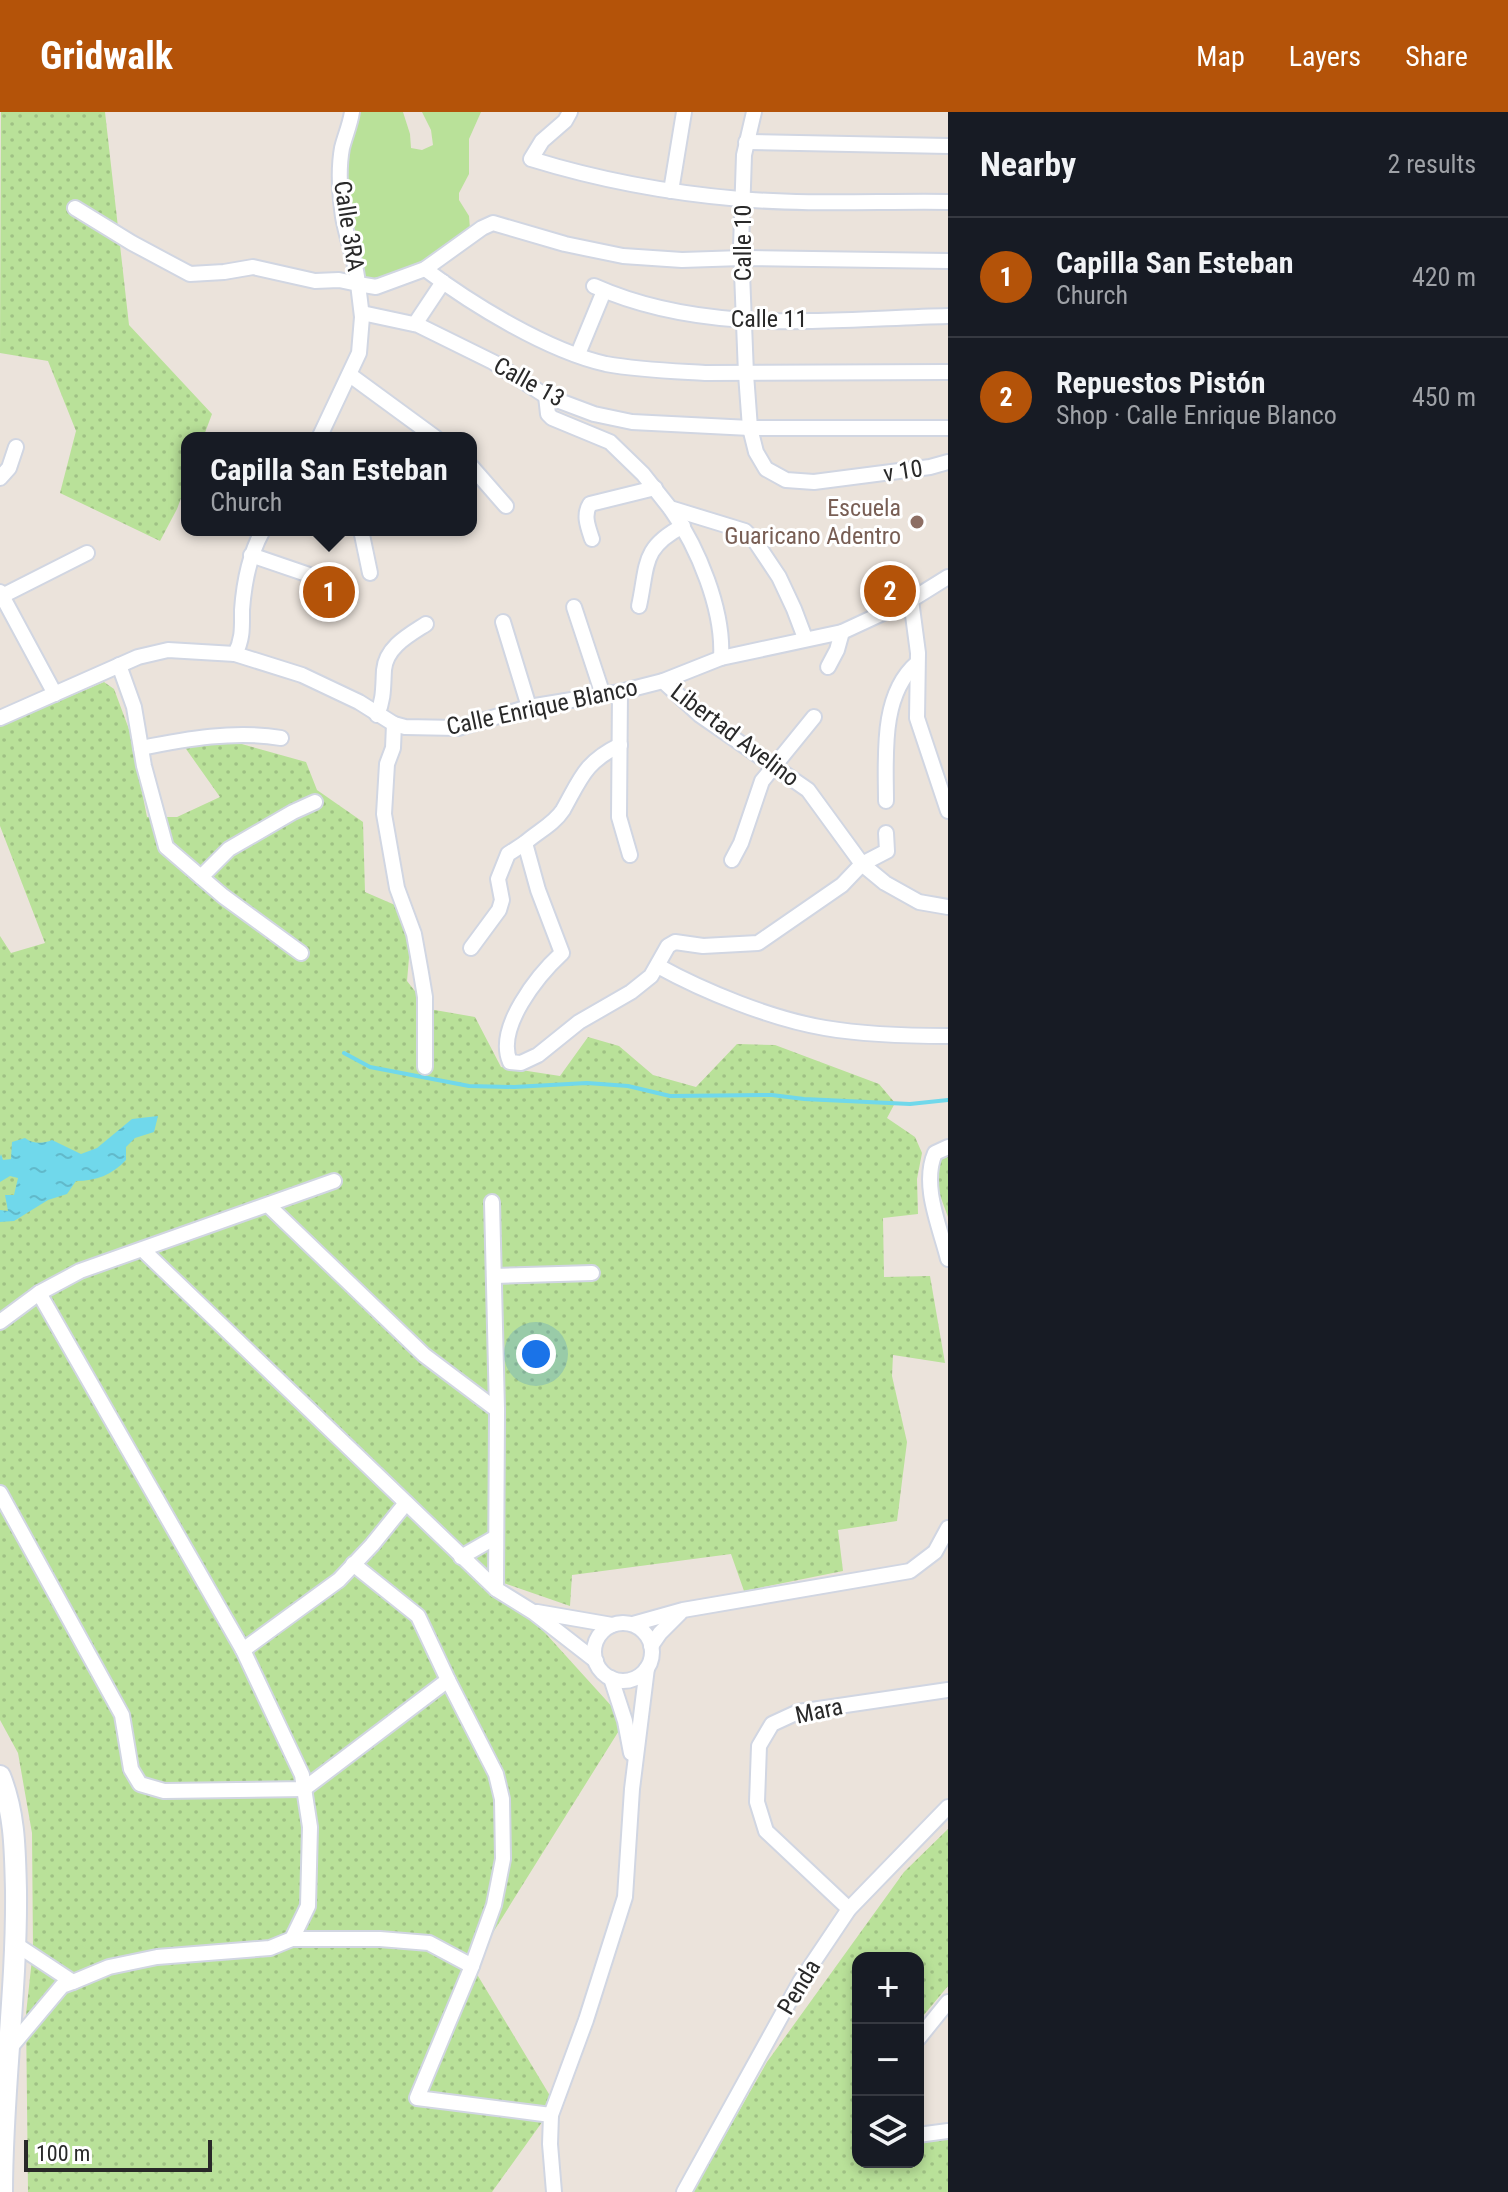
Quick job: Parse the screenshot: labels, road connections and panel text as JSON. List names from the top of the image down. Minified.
{"streets":{"street":["Calle 3RA","Calle 10","Calle 11","Calle 13","v 10","Calle Enrique Blanco","Libertad Avelino","Mara","Penda"]},"crossings":[["Calle 3RA","Calle 10"],["Calle 10","Calle 11"],["Calle 10","v 10"],["Calle 13","v 10"],["Calle Enrique Blanco","Libertad Avelino"],["Mara","Penda"]],"places":["Escuela Guaricano Adentro"],"scale_bar":"100 m","page":{"header":"Gridwalk","nav":["Map","Layers","Share"],"heading":["Nearby","2 results"],"list":[{"mark":"1","name":"Capilla San Esteban","note":"Church","value":"420 m"},{"mark":"2","name":"Repuestos Pistón","note":"Shop · Calle Enrique Blanco","value":"450 m"}],"popup":["Capilla San Esteban","Church"],"pins":["2","1"],"map_buttons":["+","−"],"scale":"100 m"}}
